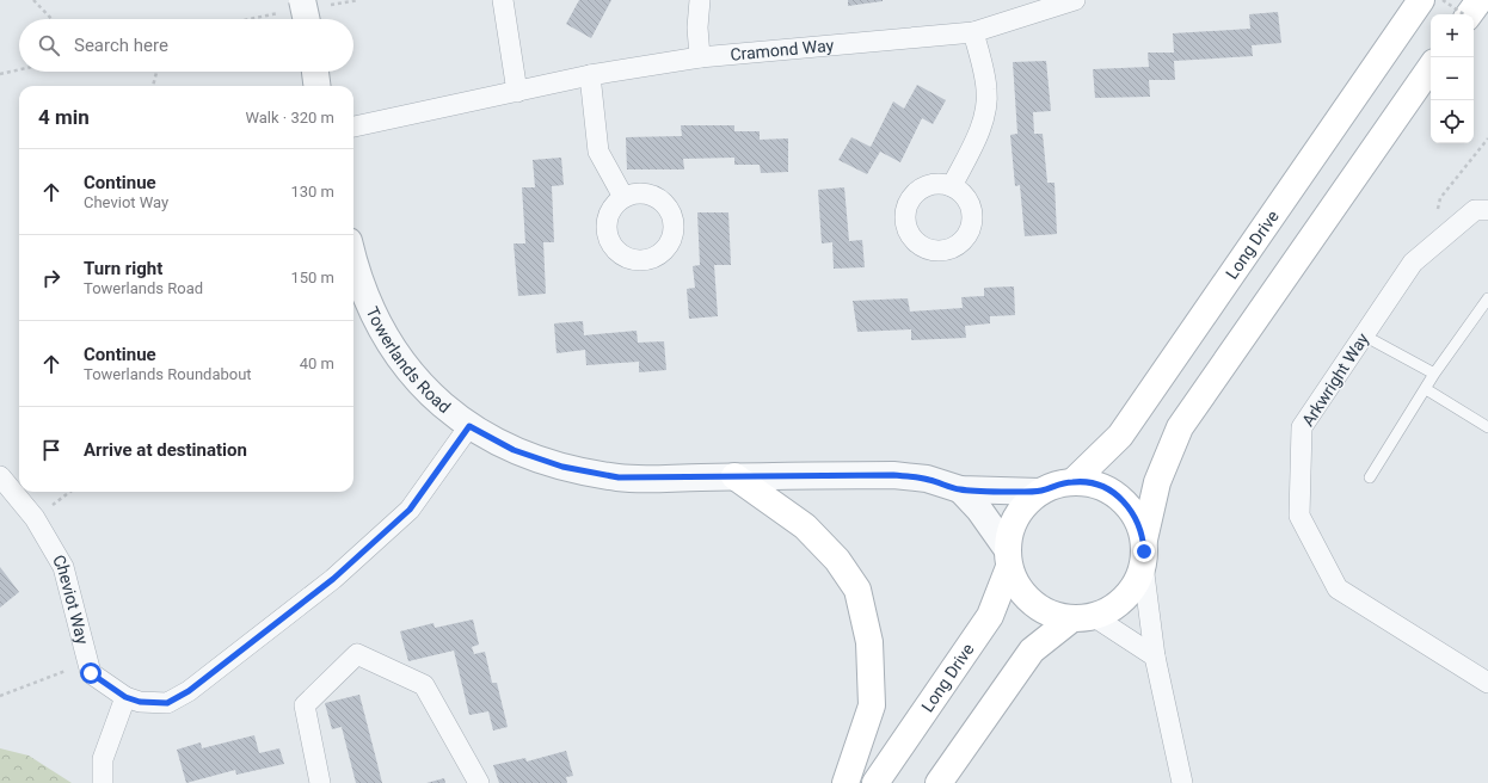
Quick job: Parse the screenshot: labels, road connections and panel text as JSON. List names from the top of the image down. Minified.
{"streets":{"main road":["Long Drive"],"street":["Cramond Way","Towerlands Road","Arkwright Way","Cheviot Way"]},"crossings":[["Long Drive","Towerlands Road"],["Towerlands Road","Cheviot Way"]],"page":{"map_buttons":["+","−"],"search":"Search here","heading":["4 min","Walk · 320 m"],"list":[["Continue","Cheviot Way","130 m"],["Turn right","Towerlands Road","150 m"],["Continue","Towerlands Roundabout","40 m"],"Arrive at destination"]}}
